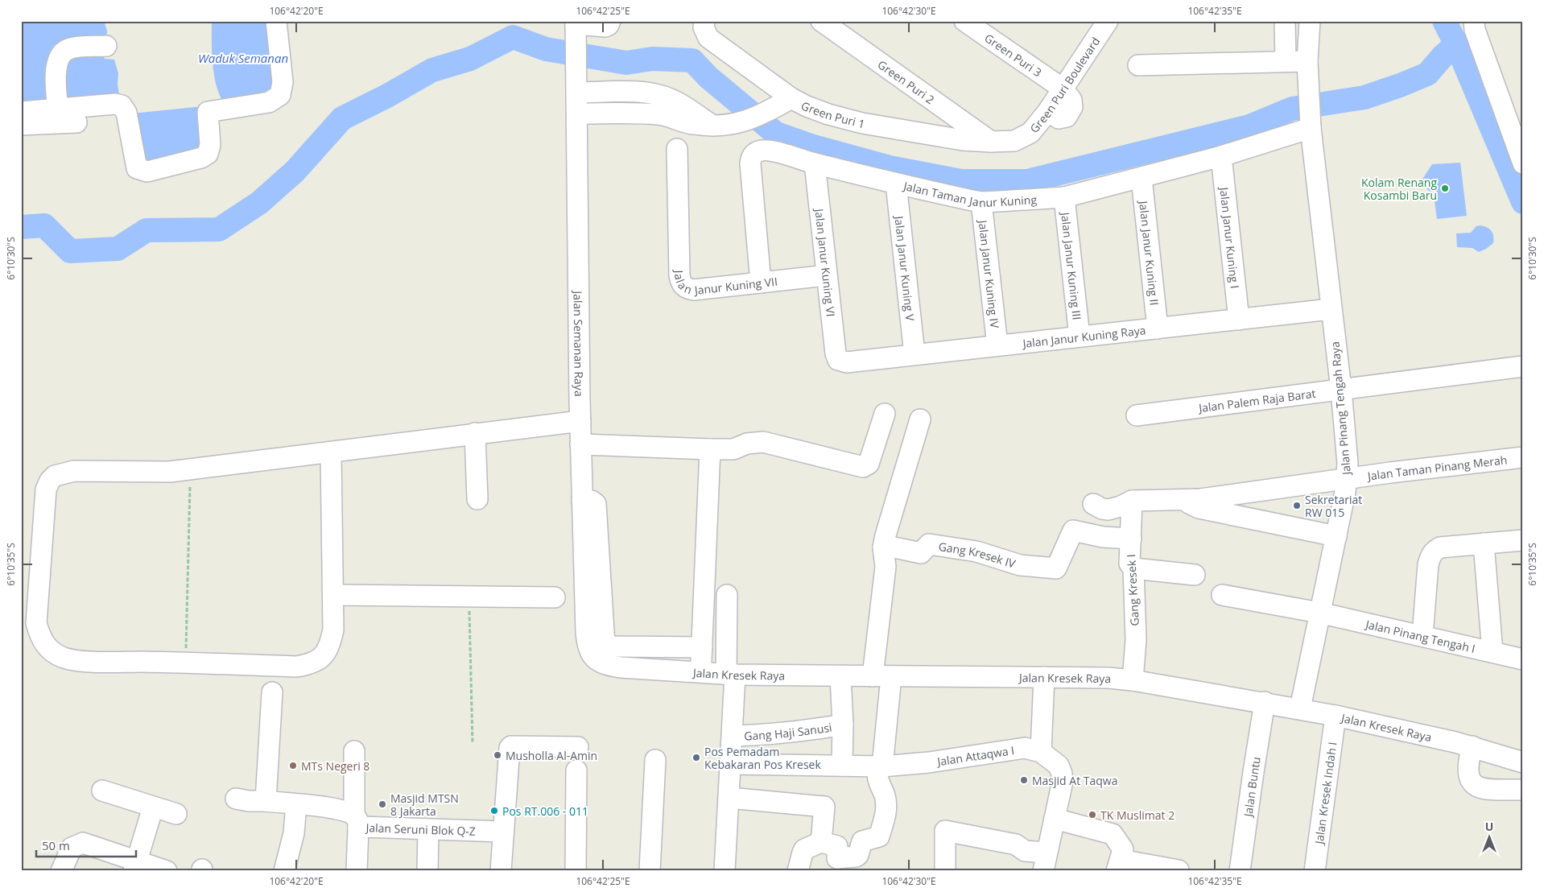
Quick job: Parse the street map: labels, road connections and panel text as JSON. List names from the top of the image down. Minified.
{"streets":{"street":["Green Puri 3","Green Puri 2","Green Puri Boulevard","Green Puri 1","Jalan Taman Janur Kuning","Jalan Janur Kuning I","Jalan Janur Kuning II","Jalan Janur Kuning VI","Jalan Janur Kuning III","Jalan Janur Kuning V","Jalan Janur Kuning VII","Jalan Janur Kuning IV","Jalan Janur Kuning Raya","Jalan Semanan Raya","Jalan Palem Raja Barat","Jalan Pinang Tengah Raya","Jalan Taman Pinang Merah","Gang Kresek IV","Gang Kresek I","Jalan Pinang Tengah I","Jalan Kresek Raya","Gang Haji Sanusi","Jalan Attaqwa I","Jalan Buntu","Jalan Kresek Indah I","Jalan Seruni Blok Q-Z"]},"crossings":[["Green Puri 3","Green Puri Boulevard"],["Green Puri 2","Green Puri Boulevard"],["Green Puri 2","Green Puri 1"],["Green Puri Boulevard","Green Puri 1"],["Jalan Taman Janur Kuning","Jalan Janur Kuning I"],["Jalan Taman Janur Kuning","Jalan Janur Kuning II"],["Jalan Taman Janur Kuning","Jalan Janur Kuning VI"],["Jalan Taman Janur Kuning","Jalan Janur Kuning III"],["Jalan Taman Janur Kuning","Jalan Janur Kuning V"],["Jalan Taman Janur Kuning","Jalan Janur Kuning VII"],["Jalan Taman Janur Kuning","Jalan Janur Kuning IV"],["Jalan Taman Janur Kuning","Jalan Pinang Tengah Raya"],["Jalan Janur Kuning I","Jalan Janur Kuning Raya"],["Jalan Janur Kuning II","Jalan Janur Kuning Raya"],["Jalan Janur Kuning VI","Jalan Janur Kuning VII"],["Jalan Janur Kuning VI","Jalan Janur Kuning Raya"],["Jalan Janur Kuning III","Jalan Janur Kuning Raya"],["Jalan Janur Kuning V","Jalan Janur Kuning Raya"],["Jalan Janur Kuning IV","Jalan Janur Kuning Raya"],["Jalan Janur Kuning Raya","Jalan Pinang Tengah Raya"],["Jalan Semanan Raya","Jalan Kresek Raya"],["Jalan Palem Raja Barat","Jalan Pinang Tengah Raya"],["Jalan Pinang Tengah Raya","Jalan Taman Pinang Merah"],["Jalan Pinang Tengah Raya","Jalan Pinang Tengah I"],["Jalan Pinang Tengah Raya","Jalan Kresek Raya"],["Jalan Taman Pinang Merah","Gang Kresek I"],["Gang Kresek IV","Gang Kresek I"],["Gang Kresek I","Jalan Kresek Raya"],["Jalan Kresek Raya","Jalan Buntu"],["Jalan Kresek Raya","Jalan Kresek Indah I"]],"water":["Waduk Semanan"],"places":["Kolam Renang Kosambi Baru","Sekretariat RW 015","Musholla Al-Amin","Pos Pemadam Kebakaran Pos Kresek","MTs Negeri 8","Masjid At Taqwa","Masjid MTSN 8 Jakarta","Pos RT.006 - 011","TK Muslimat 2"],"scale_bar":"50 m","north":"top","coordinates":["106°42'20\"E","106°42'25\"E","106°42'30\"E","106°42'35\"E","6°10'30\"S","6°10'35\"S"]}
